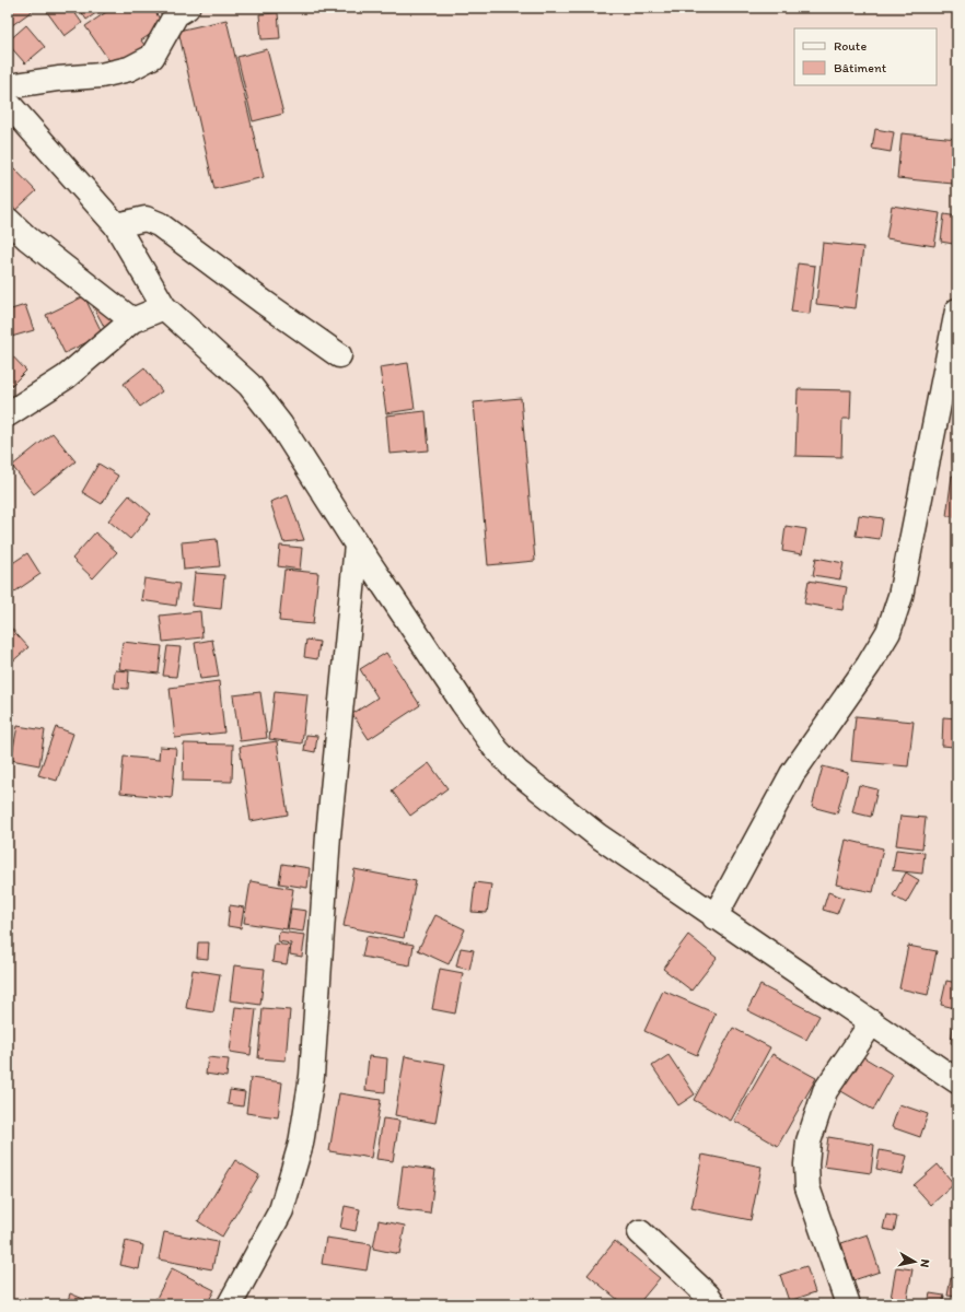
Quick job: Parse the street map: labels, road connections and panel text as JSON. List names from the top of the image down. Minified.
{"legend":["Route","Bâtiment"],"north":"right"}
